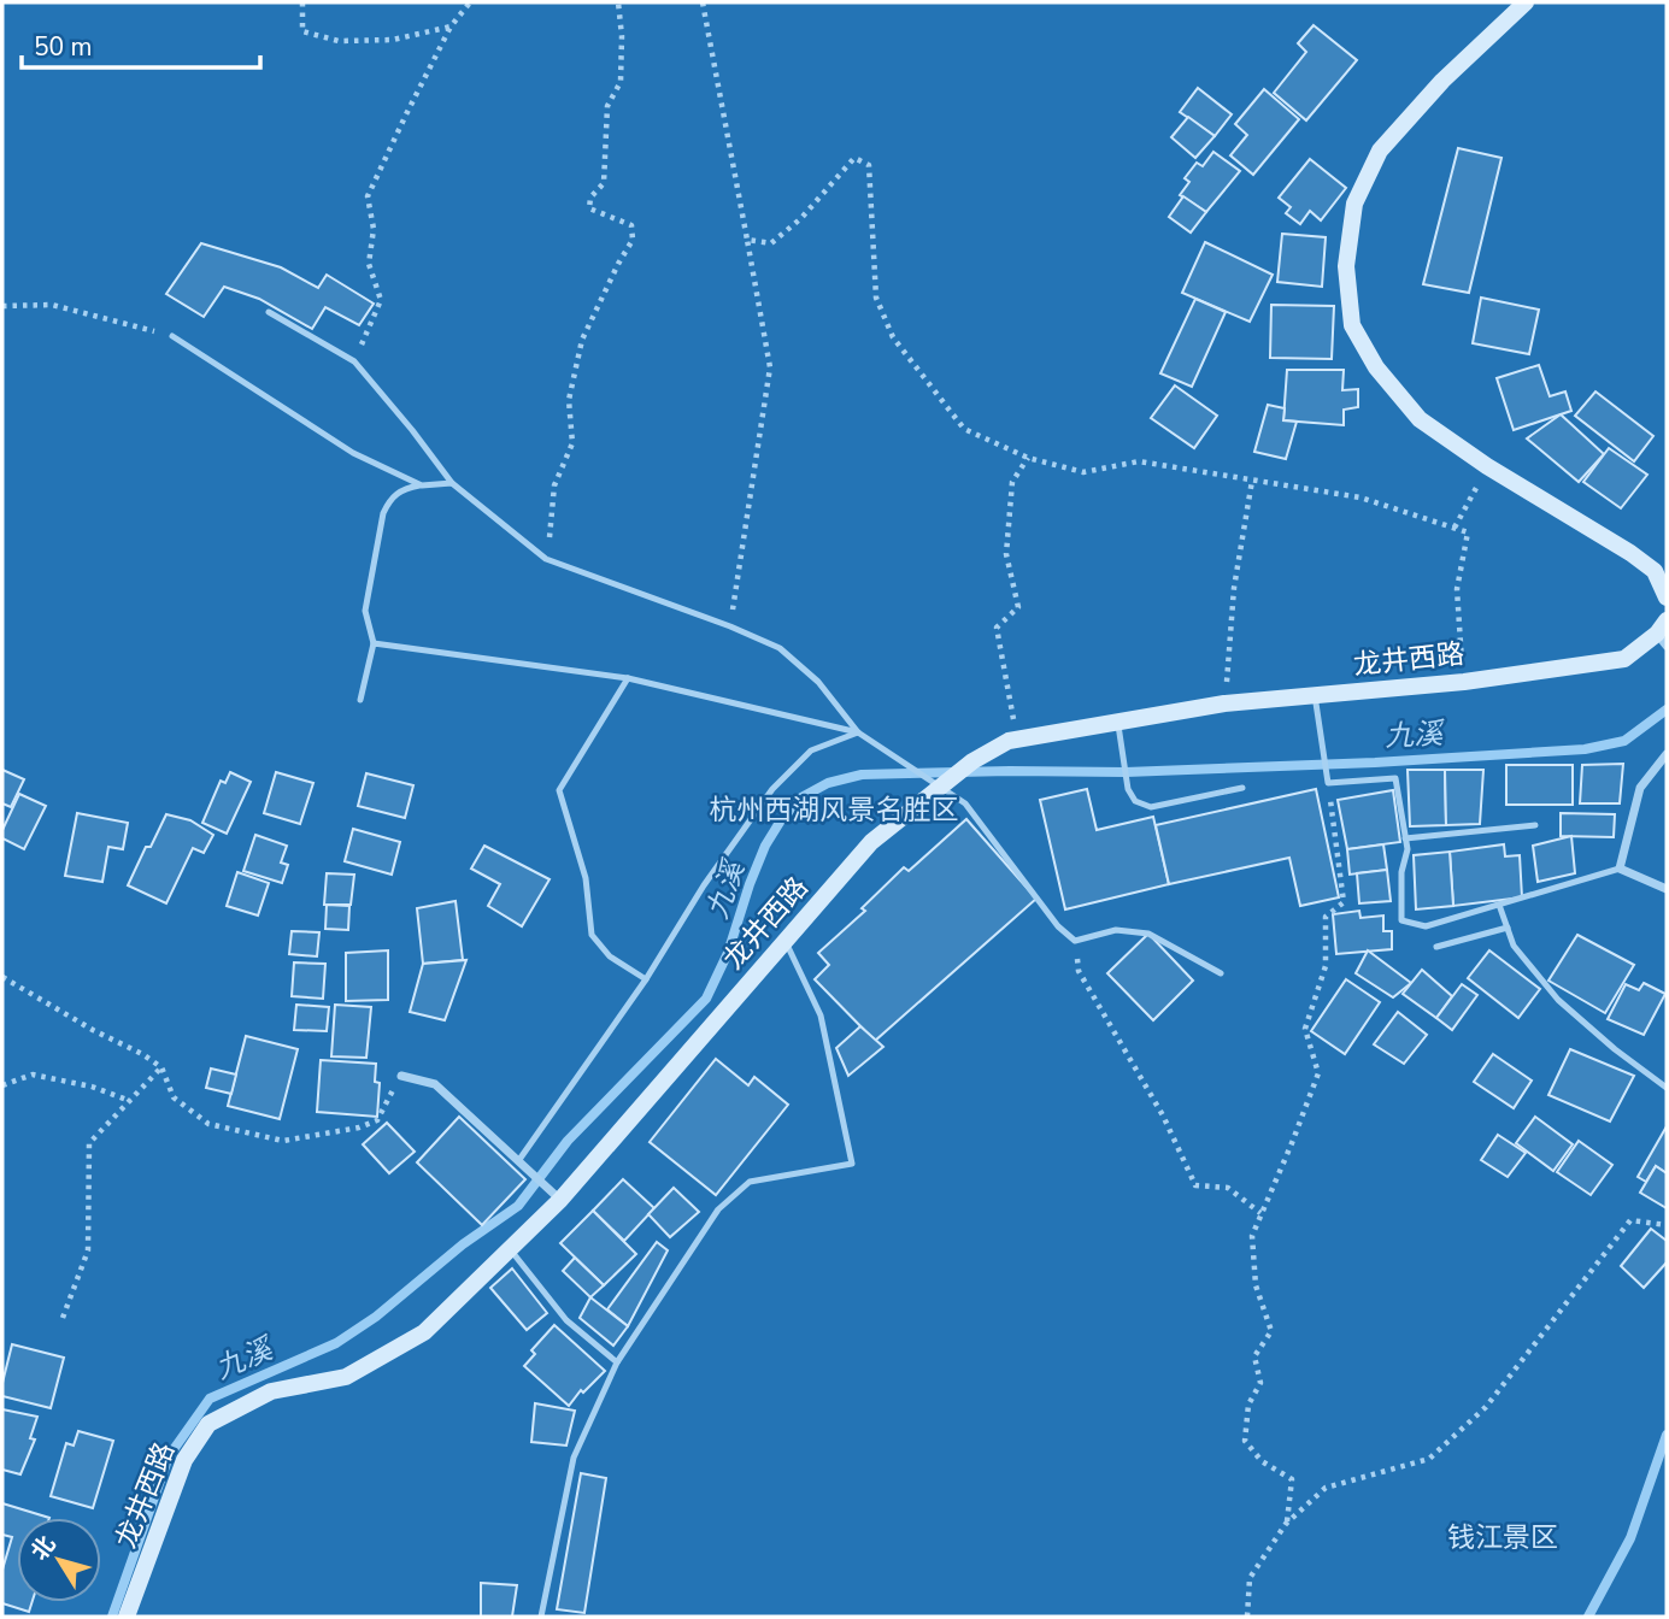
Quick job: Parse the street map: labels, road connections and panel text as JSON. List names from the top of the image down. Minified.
{"streets":{"street":["龙井西路"]},"water":["九溪"],"parks":["杭州西湖风景名胜区","钱江景区"],"scale_bar":"50 m","north":"top left"}
